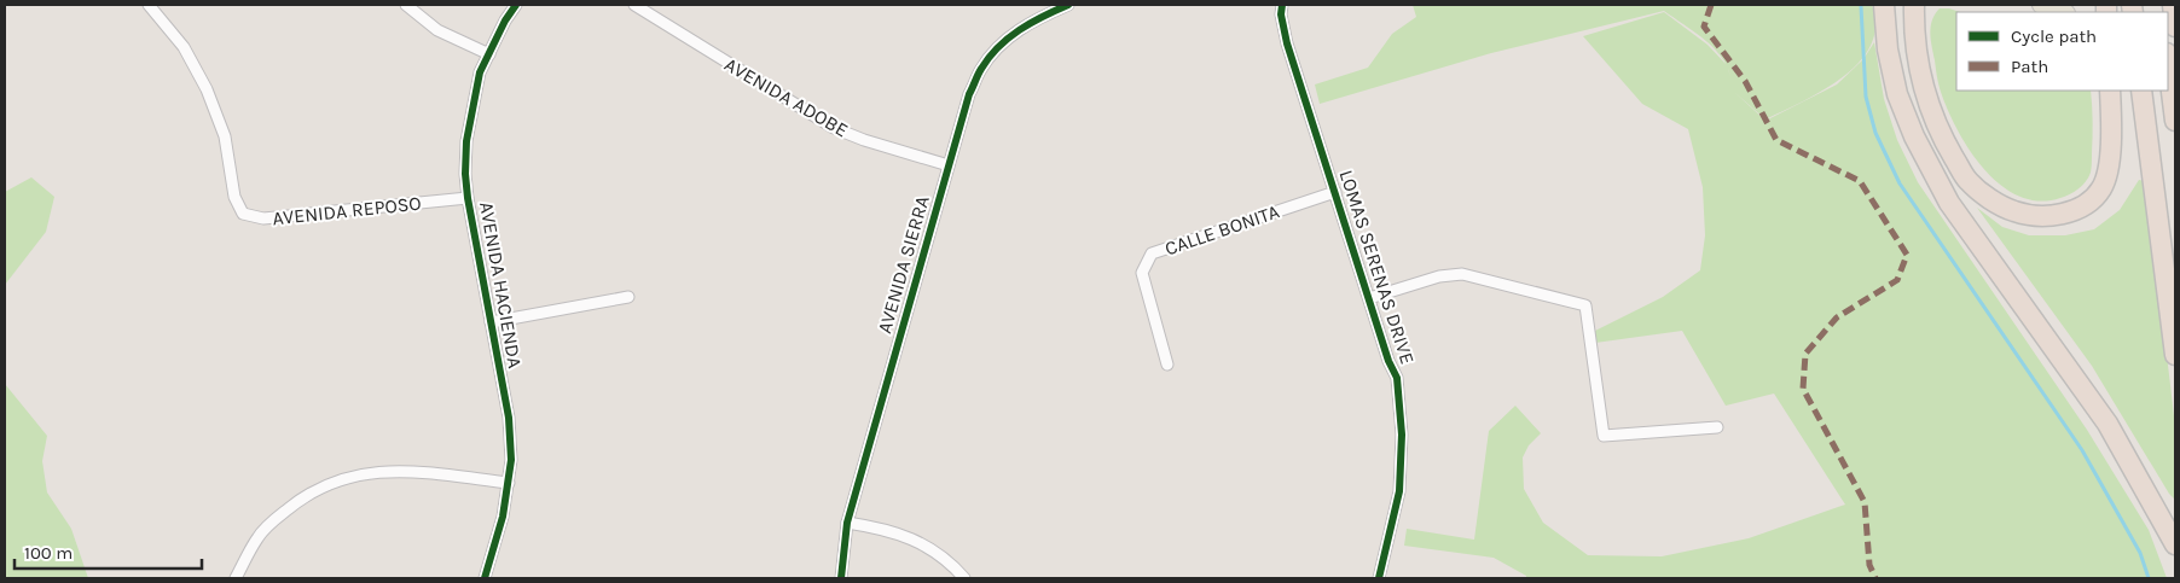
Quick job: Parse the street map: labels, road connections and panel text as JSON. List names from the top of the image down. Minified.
{"streets":{"street":["AVENIDA ADOBE","AVENIDA REPOSO","CALLE BONITA","AVENIDA SIERRA","LOMAS SERENAS DRIVE","AVENIDA HACIENDA"]},"crossings":[["AVENIDA ADOBE","AVENIDA SIERRA"],["AVENIDA REPOSO","AVENIDA HACIENDA"],["CALLE BONITA","LOMAS SERENAS DRIVE"]],"legend":["Cycle path","Path"],"scale_bar":"100 m"}
